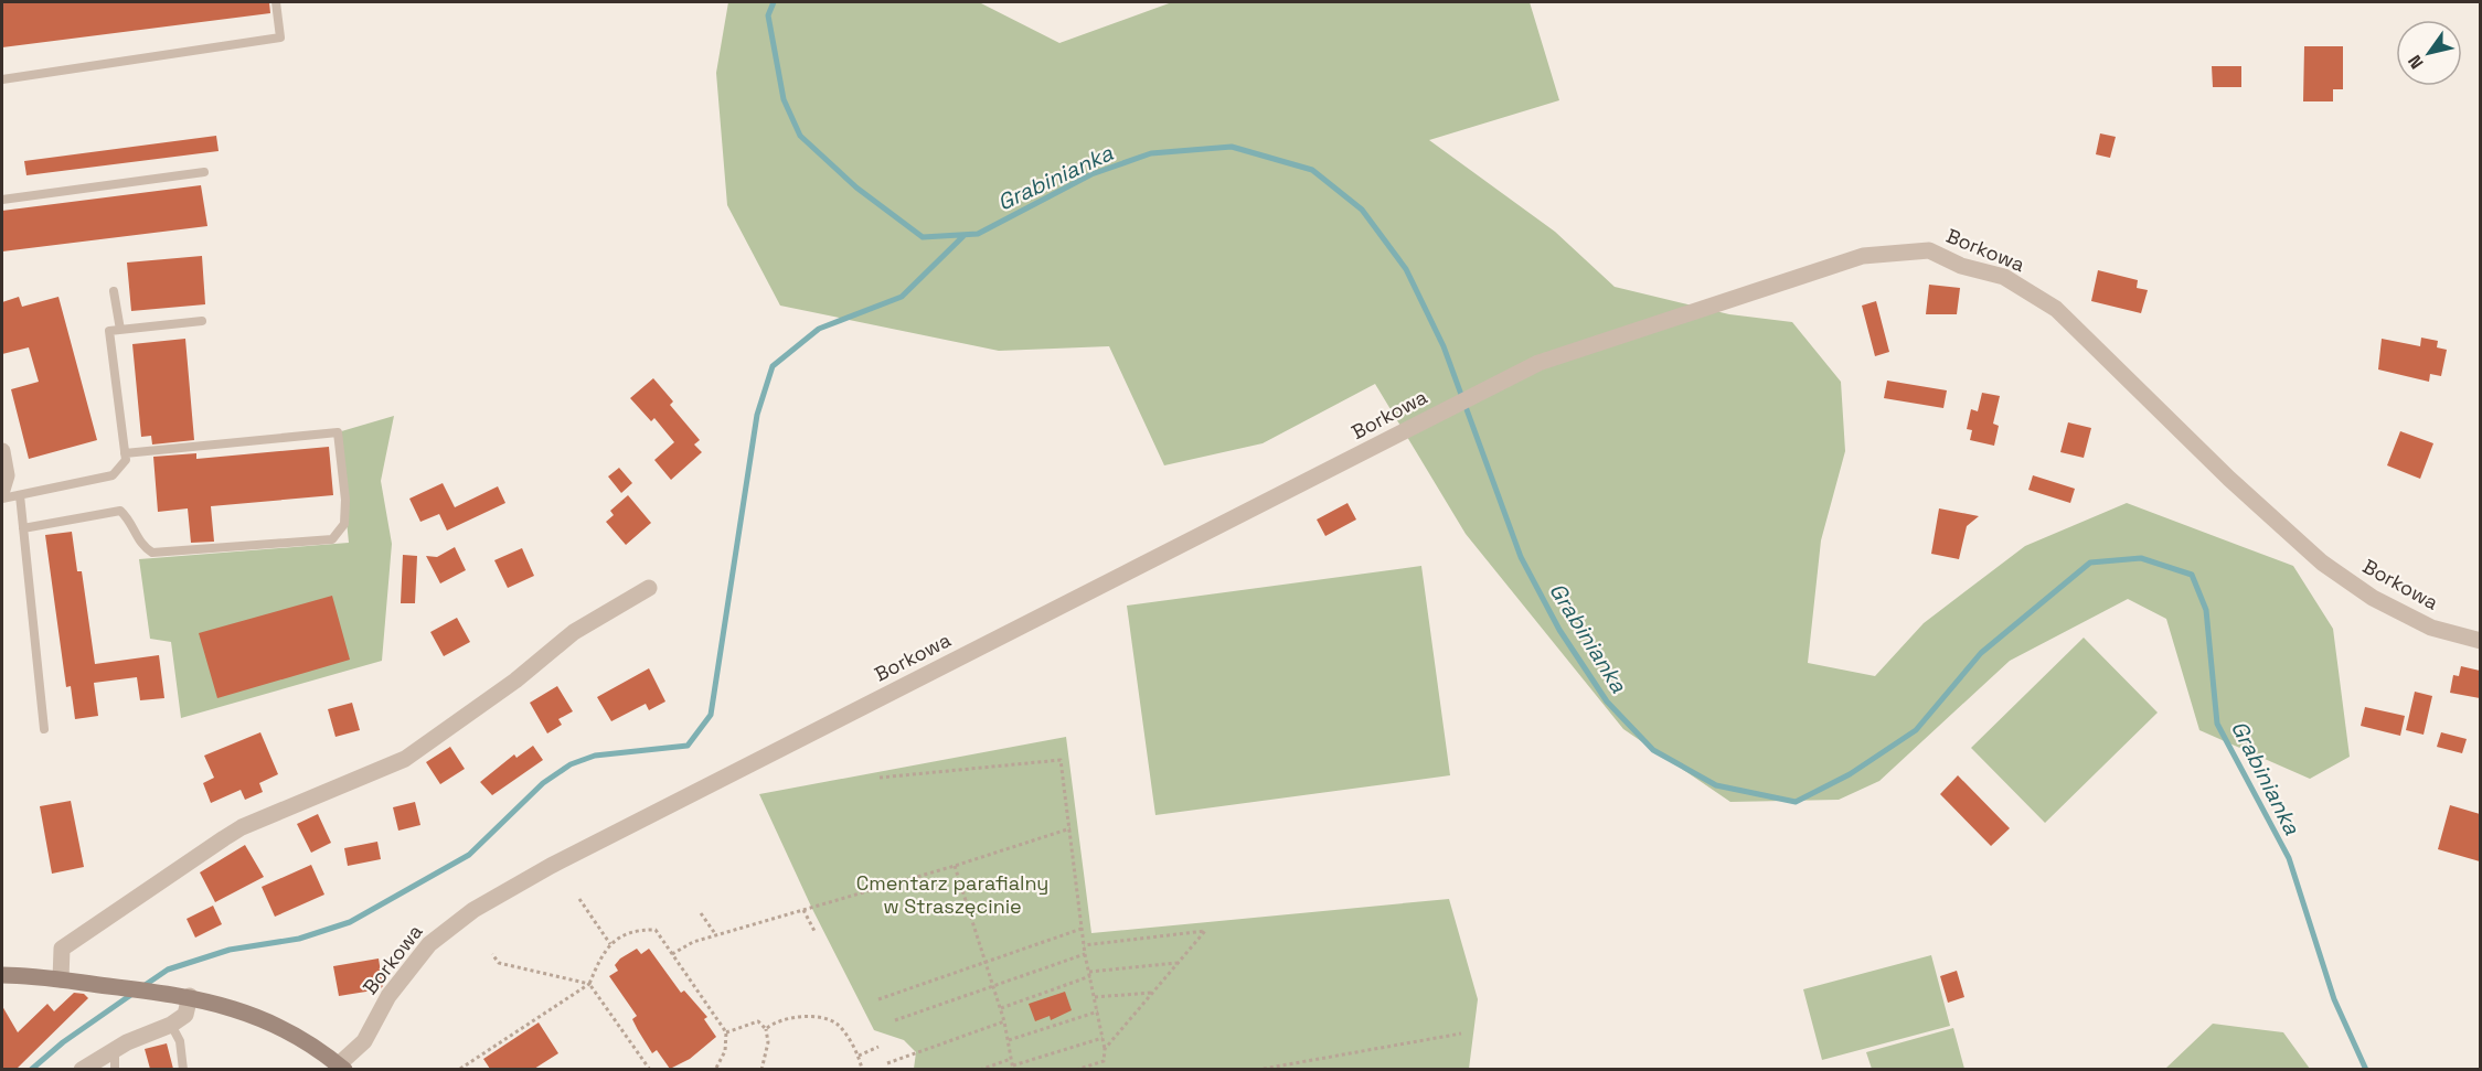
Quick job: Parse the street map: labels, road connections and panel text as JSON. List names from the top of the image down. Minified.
{"streets":{"street":["Borkowa"]},"water":["Grabinianka"],"parks":["Cmentarz parafialny w Straszęcinie"],"north":"bottom left"}
